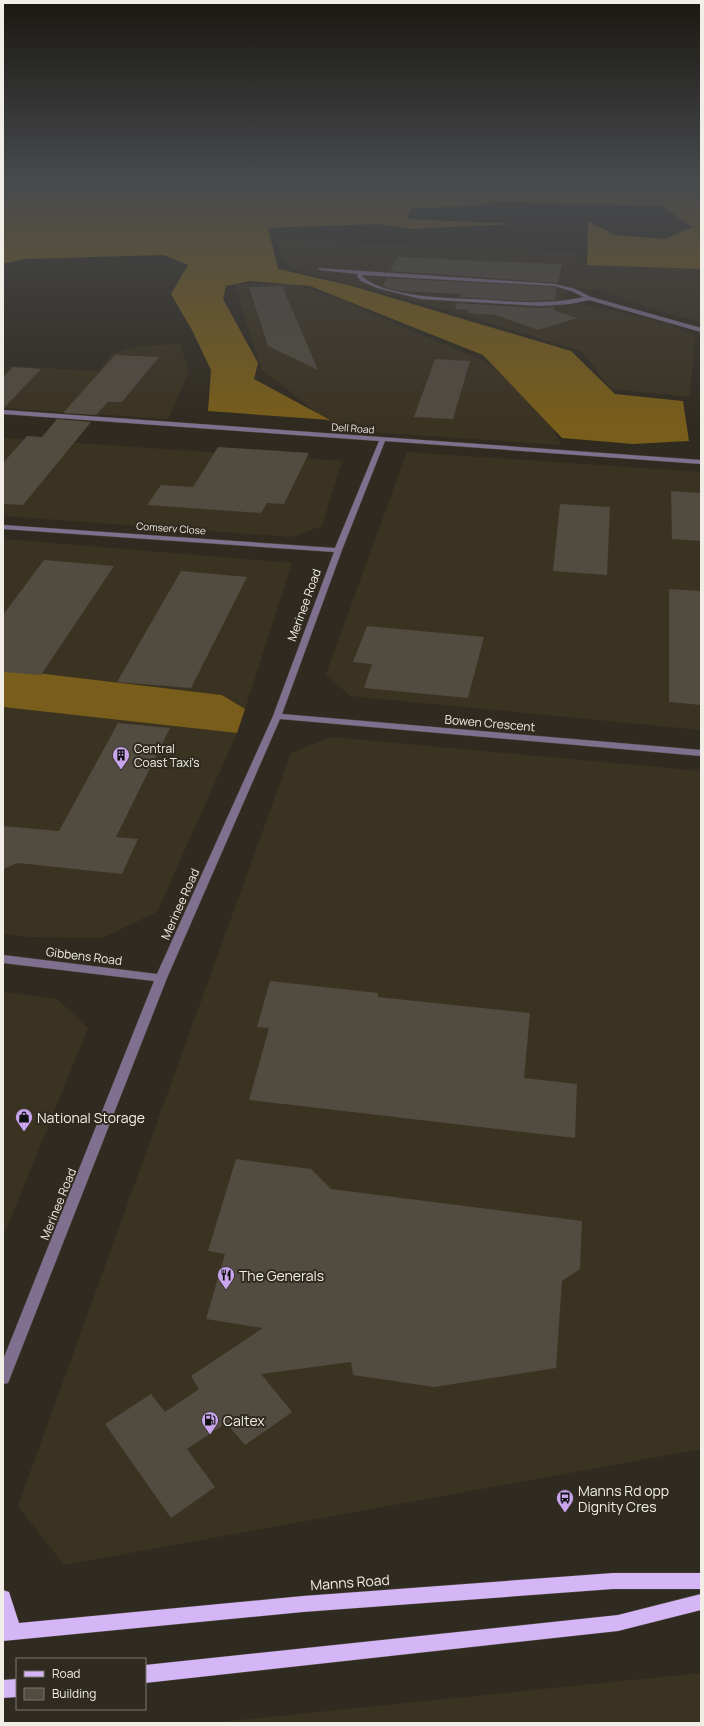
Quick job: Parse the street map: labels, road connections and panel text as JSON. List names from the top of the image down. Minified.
{"streets":{"main road":["Manns Road"],"street":["Dell Road","Comserv Close","Merinee Road","Bowen Crescent","Gibbens Road"]},"crossings":[["Dell Road","Merinee Road"],["Comserv Close","Merinee Road"],["Merinee Road","Bowen Crescent"],["Merinee Road","Gibbens Road"]],"places":{"building":["Central Coast Taxi's"],"shop":["National Storage"],"restaurant":["The Generals"],"fuel station":["Caltex"],"bus stop":["Manns Rd opp Dignity Cres"]},"legend":["Road","Building"]}
